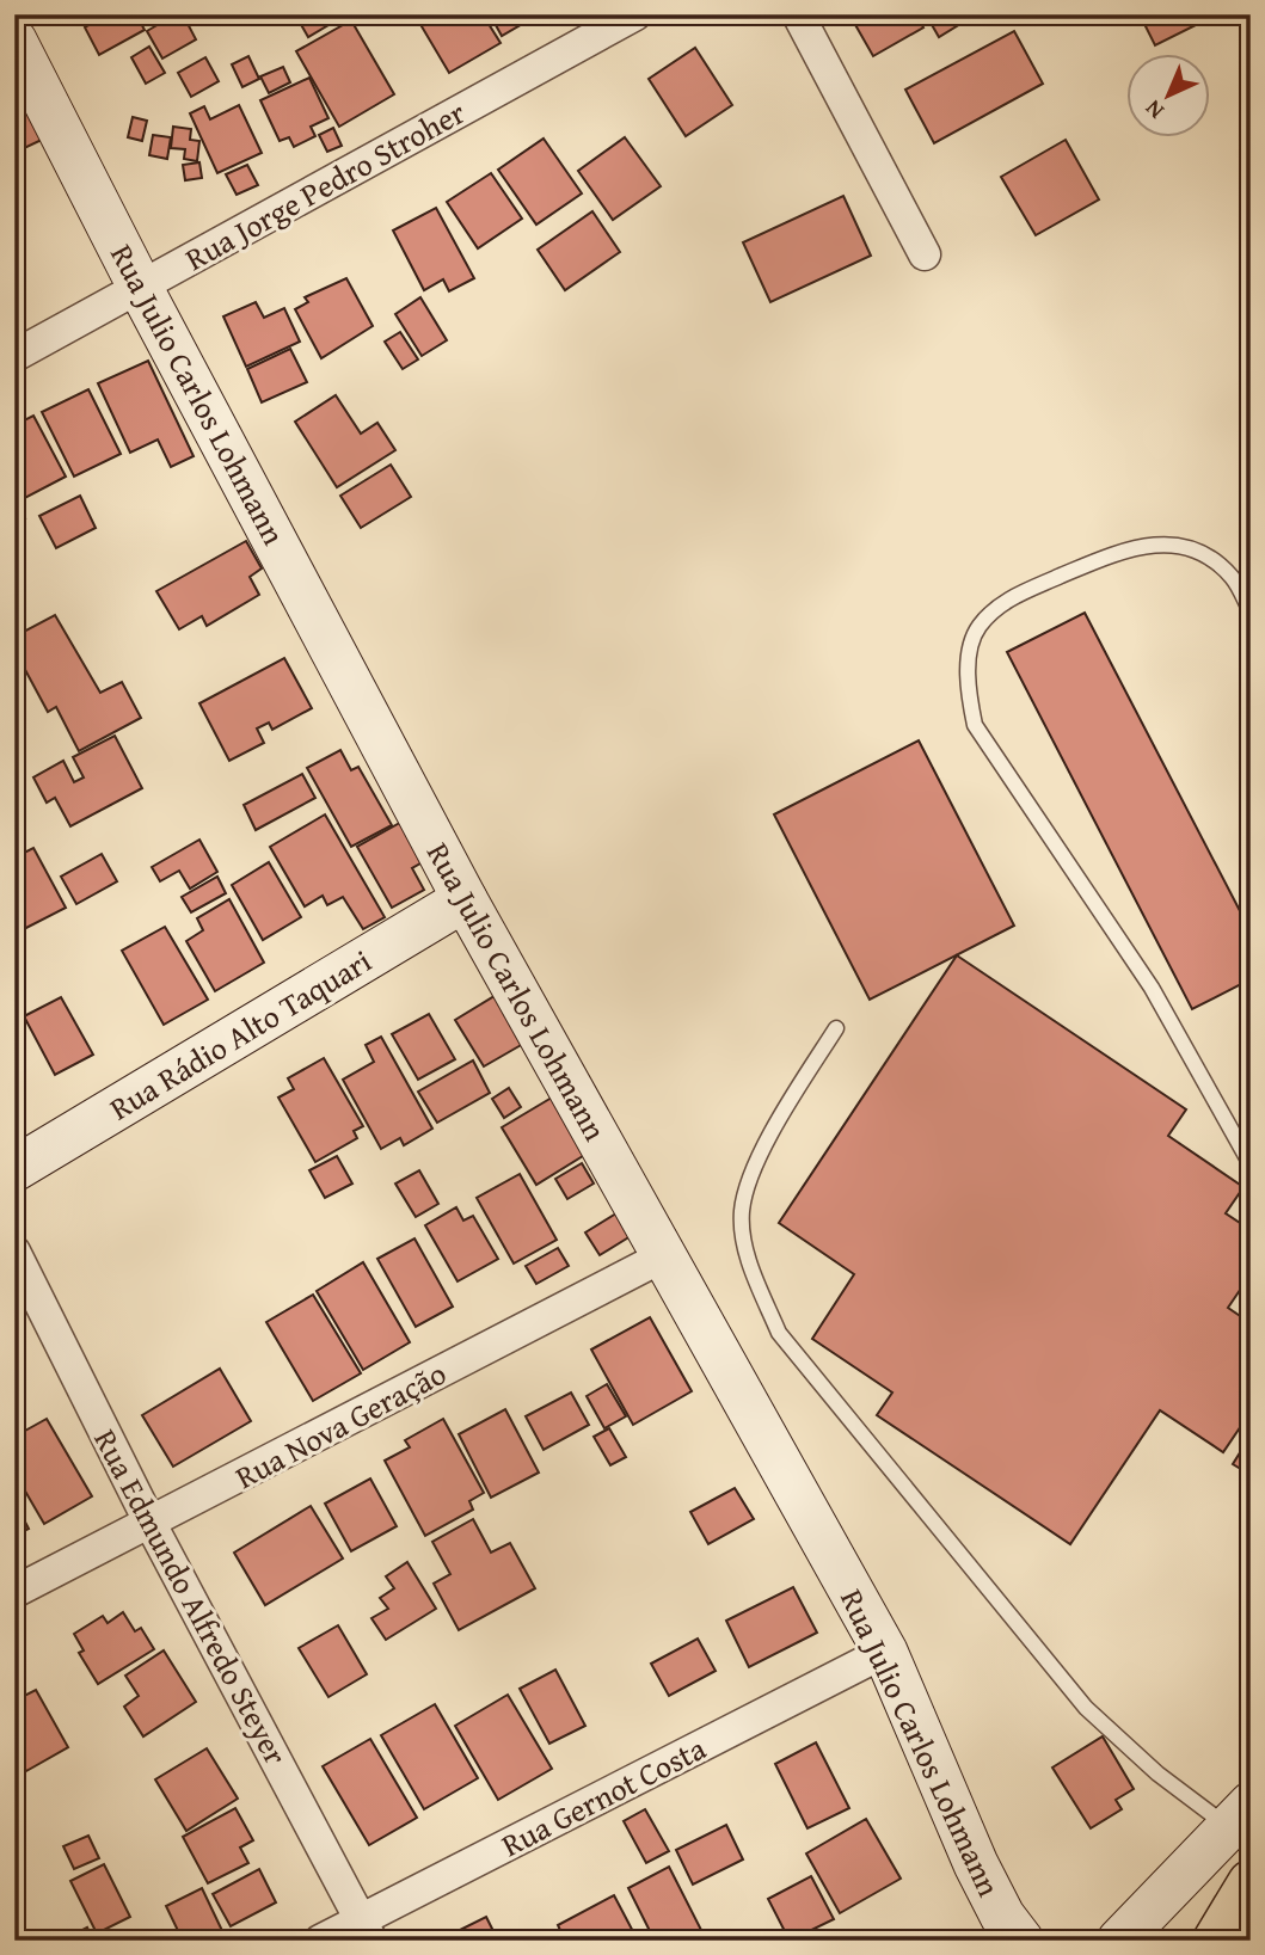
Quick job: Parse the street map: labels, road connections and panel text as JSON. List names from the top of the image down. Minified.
{"streets":{"street":["Rua Jorge Pedro Stroher","Rua Julio Carlos Lohmann","Rua Rádio Alto Taquari","Rua Nova Geração","Rua Edmundo Alfredo Steyer","Rua Gernot Costa"]},"crossings":[["Rua Jorge Pedro Stroher","Rua Julio Carlos Lohmann"],["Rua Julio Carlos Lohmann","Rua Rádio Alto Taquari"],["Rua Julio Carlos Lohmann","Rua Nova Geração"],["Rua Julio Carlos Lohmann","Rua Gernot Costa"],["Rua Nova Geração","Rua Edmundo Alfredo Steyer"],["Rua Edmundo Alfredo Steyer","Rua Gernot Costa"]],"north":"bottom left"}
